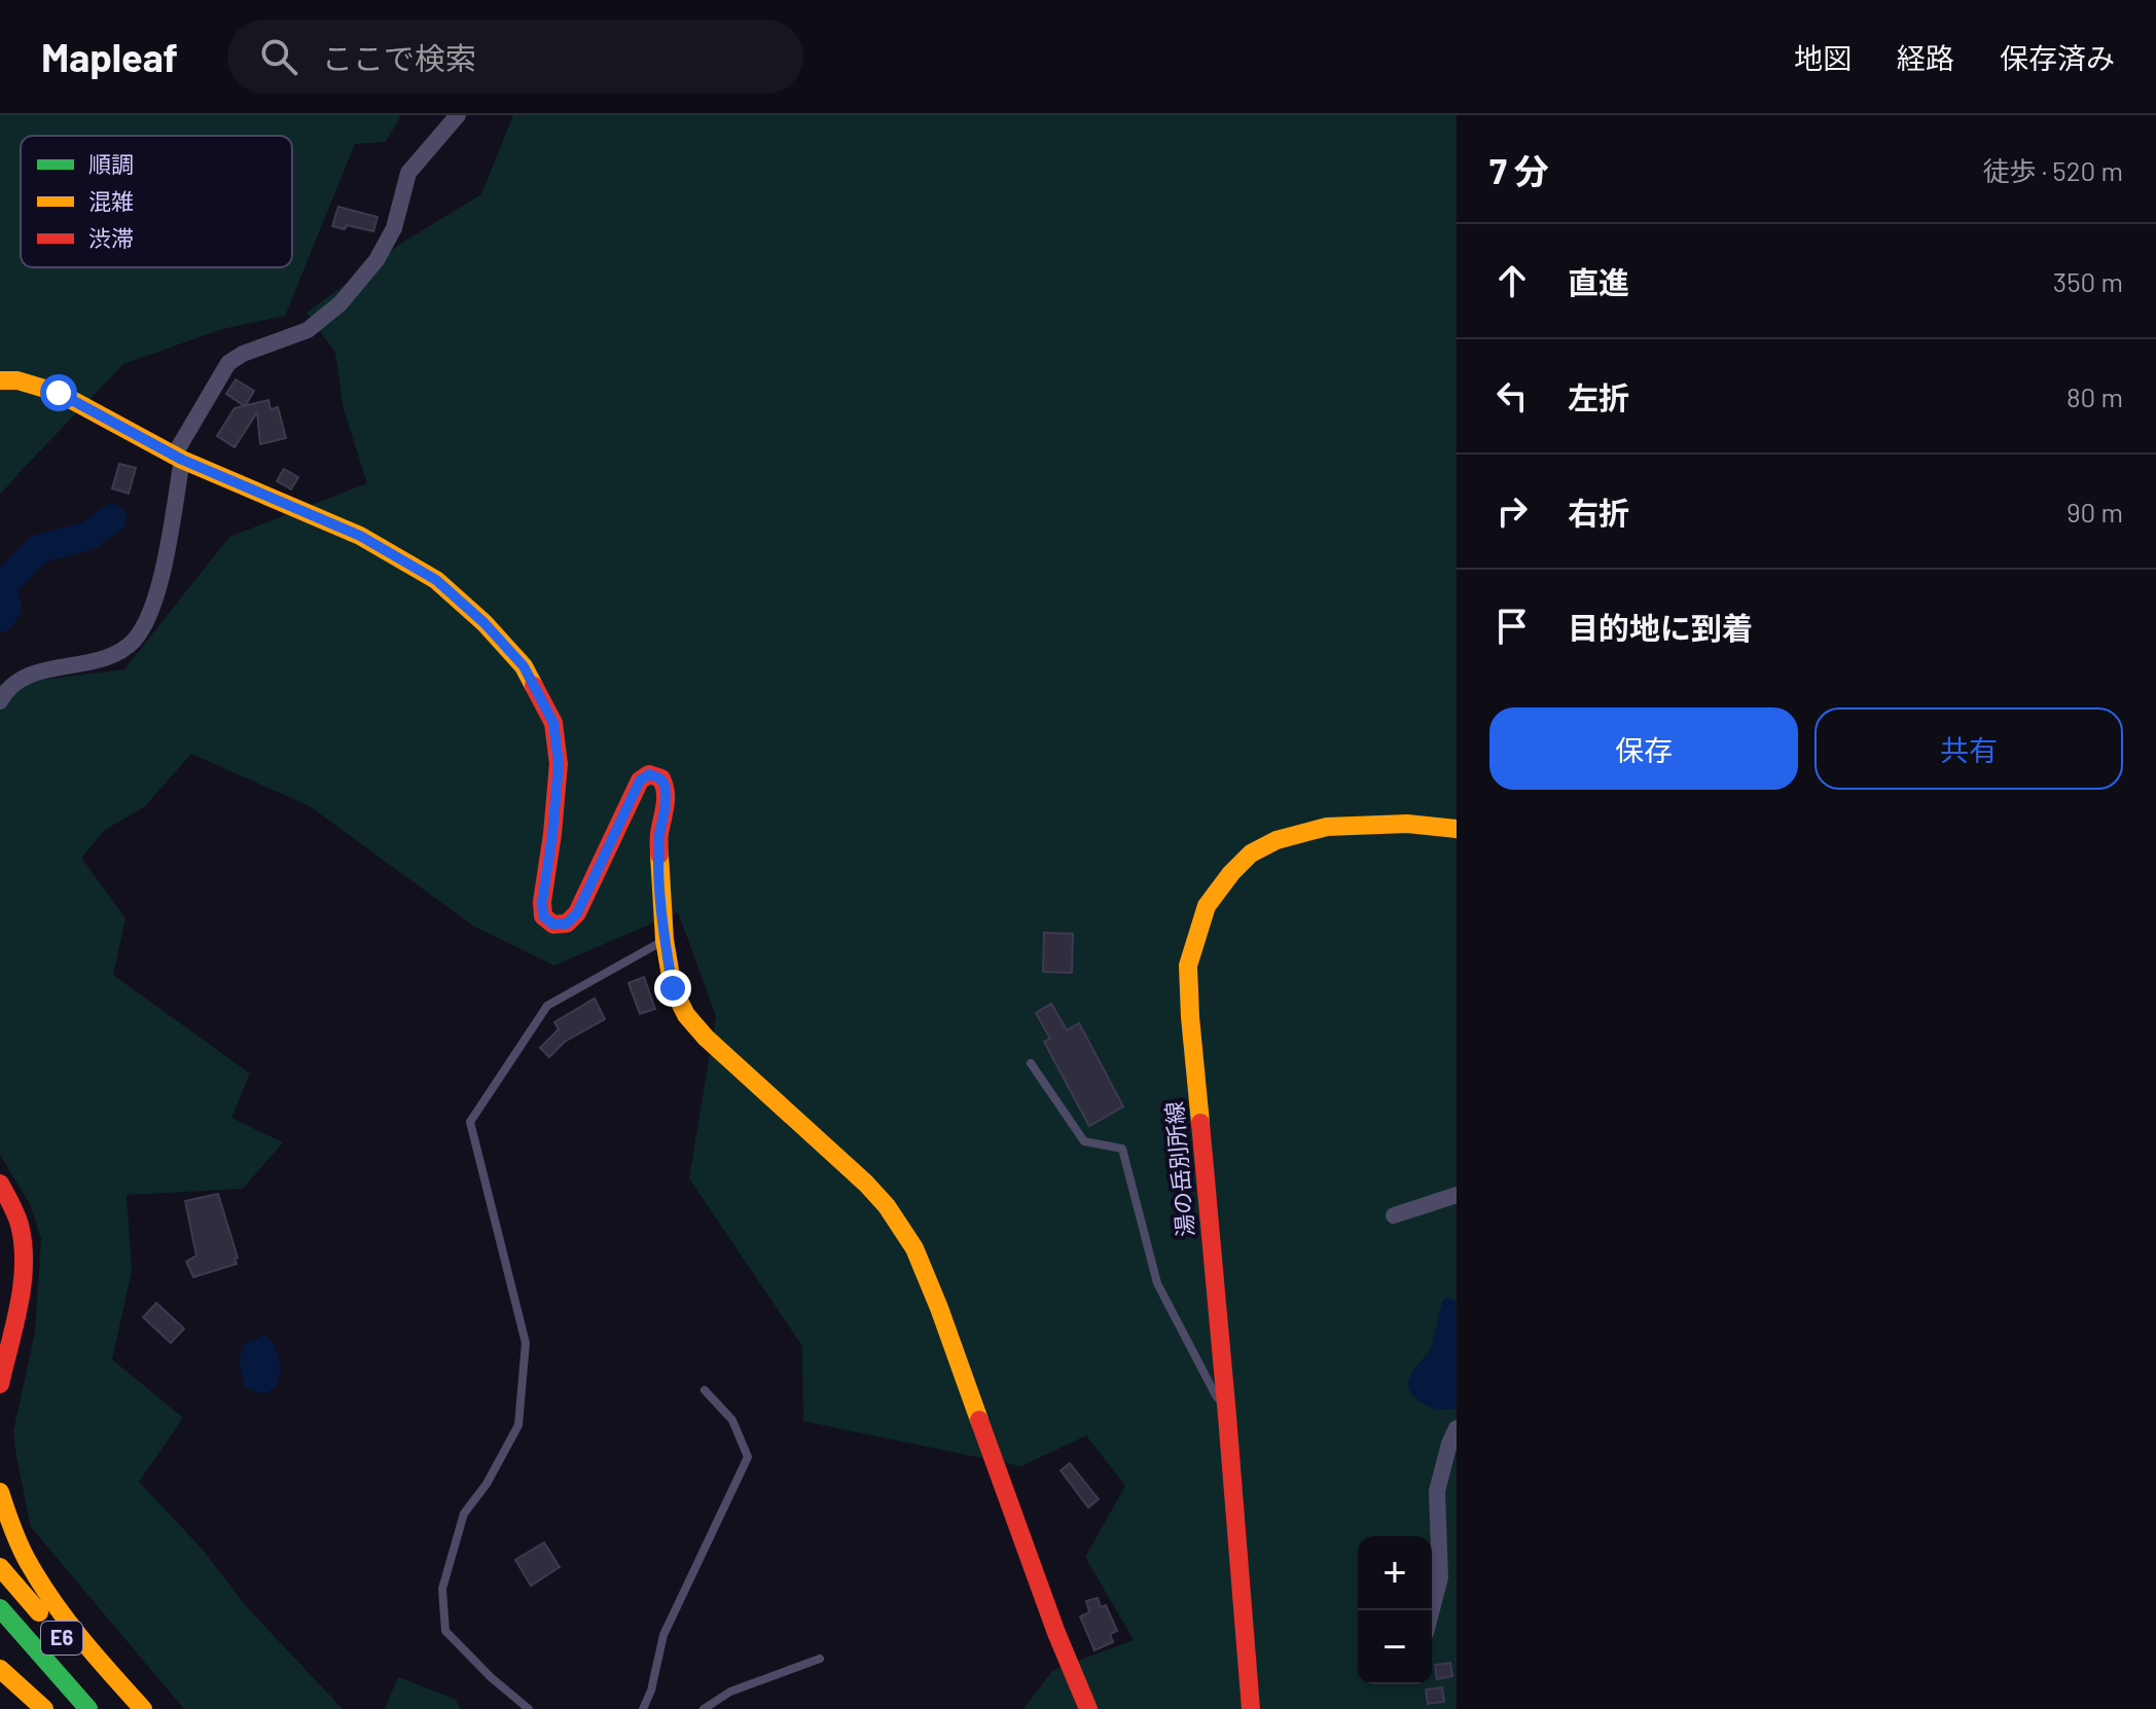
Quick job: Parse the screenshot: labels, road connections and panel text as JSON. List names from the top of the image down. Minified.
{"streets":{"main road":["湯の岳別所線","E6"]},"legend":["順調","混雑","渋滞"],"page":{"header":"Mapleaf","search":"ここで検索","nav":["地図","経路","保存済み"],"heading":["7 分","徒歩 · 520 m"],"list":[["直進","350 m"],["左折","80 m"],["右折","90 m"],"目的地に到着"],"buttons":["保存","共有"],"map_buttons":["+","−"]}}
